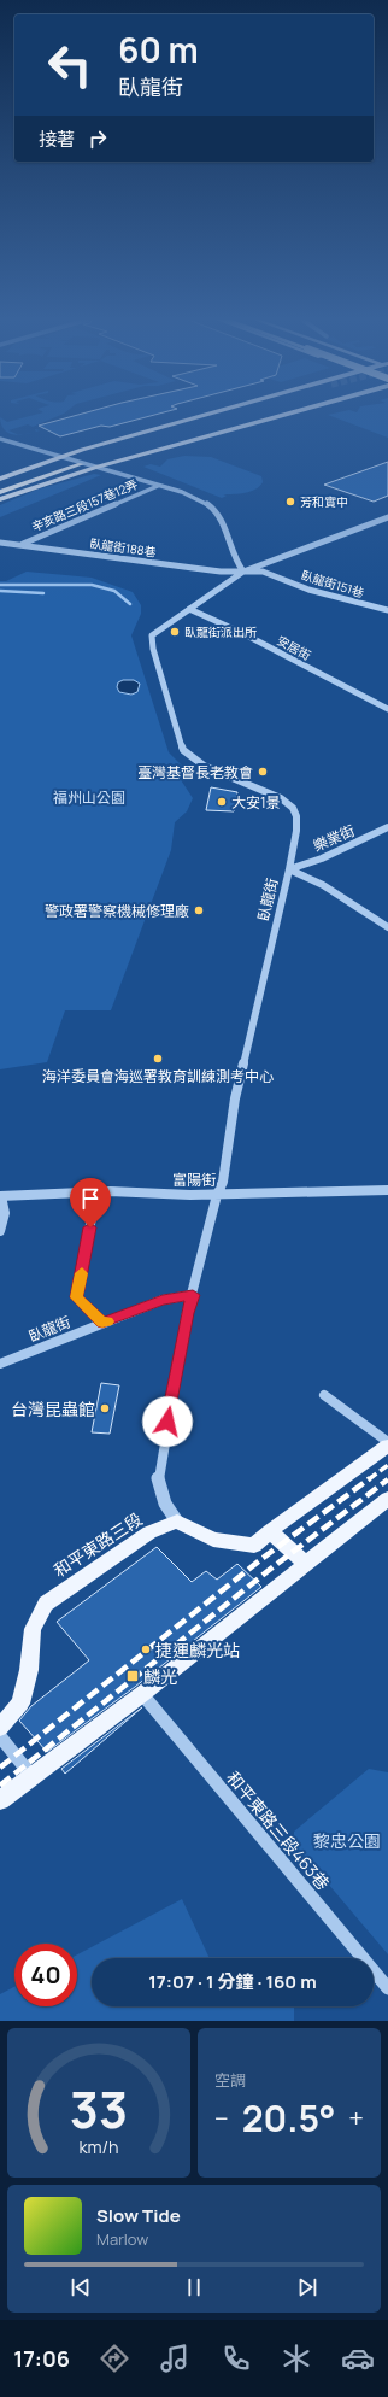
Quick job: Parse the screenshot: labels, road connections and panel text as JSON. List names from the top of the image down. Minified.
{"streets":{"main road":["和平東路三段"],"street":["辛亥路三段157巷12弄","臥龍街188巷","臥龍街151巷","安居街","樂業街","臥龍街","富陽街","和平東路三段463巷"]},"crossings":[["辛亥路三段157巷12弄","臥龍街188巷"],["臥龍街188巷","臥龍街151巷"],["臥龍街188巷","臥龍街"],["臥龍街151巷","臥龍街"],["安居街","臥龍街"],["樂業街","臥龍街"],["臥龍街","富陽街"]],"parks":["福州山公園","黎忠公園"],"places":{"other":["芳和實中","臥龍街派出所","臺灣基督長老教會","大安1景","警政署警察機械修理廠","海洋委員會海巡署教育訓練測考中心","台灣昆蟲館","捷運麟光站"],"transit":["麟光"]},"page":{"turn":["60 m","臥龍街"],"then":"接著","limit":"40","trip":"17:07 · 1 分鐘 · 160 m","tile":"空調","heat":["−","20.5°","+"],"song":["Slow Tide","Marlow"],"tabs":"17:06","gauge":["33","km/h"]}}
